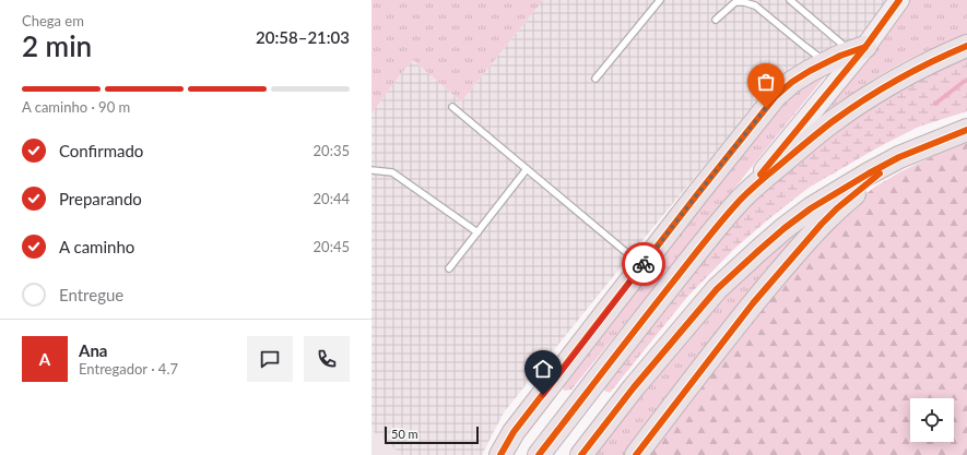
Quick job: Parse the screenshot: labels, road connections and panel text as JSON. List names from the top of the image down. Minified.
{"scale_bar":"50 m","page":{"heading":["2 min","Chega em","20:58–21:03"],"panel":["Ana","Entregador · 4.7"],"bar":"A caminho · 90 m","list":[["Confirmado","20:35"],["Preparando","20:44"],["A caminho","20:45"],"Entregue"],"round":"A","scale":"50 m"}}
